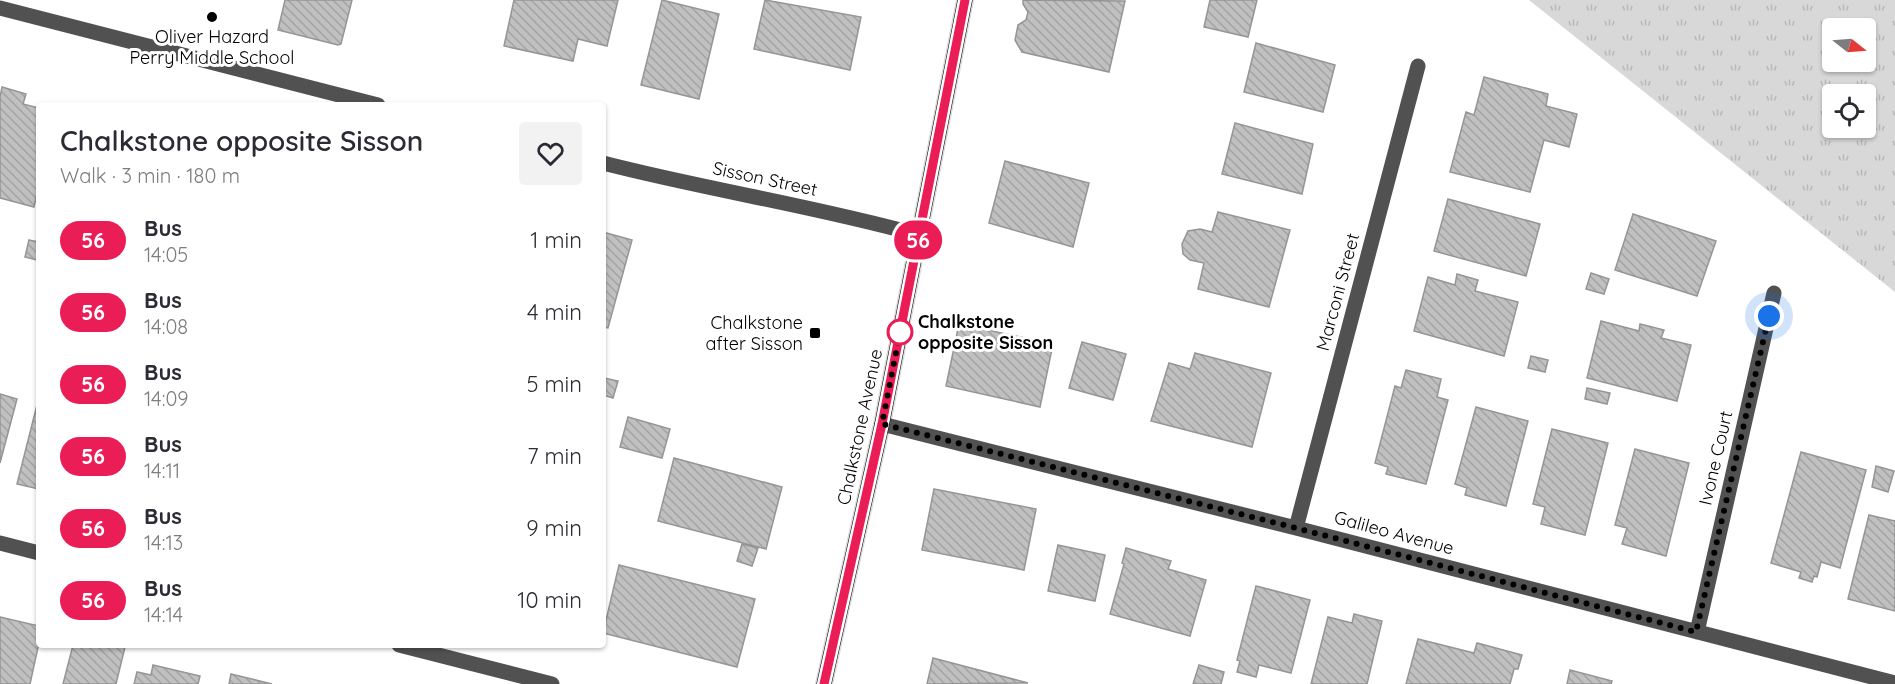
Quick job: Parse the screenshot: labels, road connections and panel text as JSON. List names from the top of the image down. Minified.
{"streets":{"main road":["Chalkstone Avenue"],"street":["Sisson Street","Marconi Street","Ivone Court","Galileo Avenue"]},"crossings":[["Sisson Street","Chalkstone Avenue"],["Marconi Street","Galileo Avenue"],["Chalkstone Avenue","Galileo Avenue"],["Ivone Court","Galileo Avenue"]],"places":{"other":["Oliver Hazard Perry Middle School","Chalkstone opposite Sisson"],"transit":["Chalkstone after Sisson"]},"lines":["bus line 56"],"north":"right","page":{"on_map":"56","heading":["Chalkstone opposite Sisson","Walk · 3 min · 180 m"],"list":[{"mark":"56","name":"Bus","note":"14:05","value":"1 min"},{"mark":"56","name":"Bus","note":"14:08","value":"4 min"},{"mark":"56","name":"Bus","note":"14:09","value":"5 min"},{"mark":"56","name":"Bus","note":"14:11","value":"7 min"},{"mark":"56","name":"Bus","note":"14:13","value":"9 min"},{"mark":"56","name":"Bus","note":"14:14","value":"10 min"}]}}
